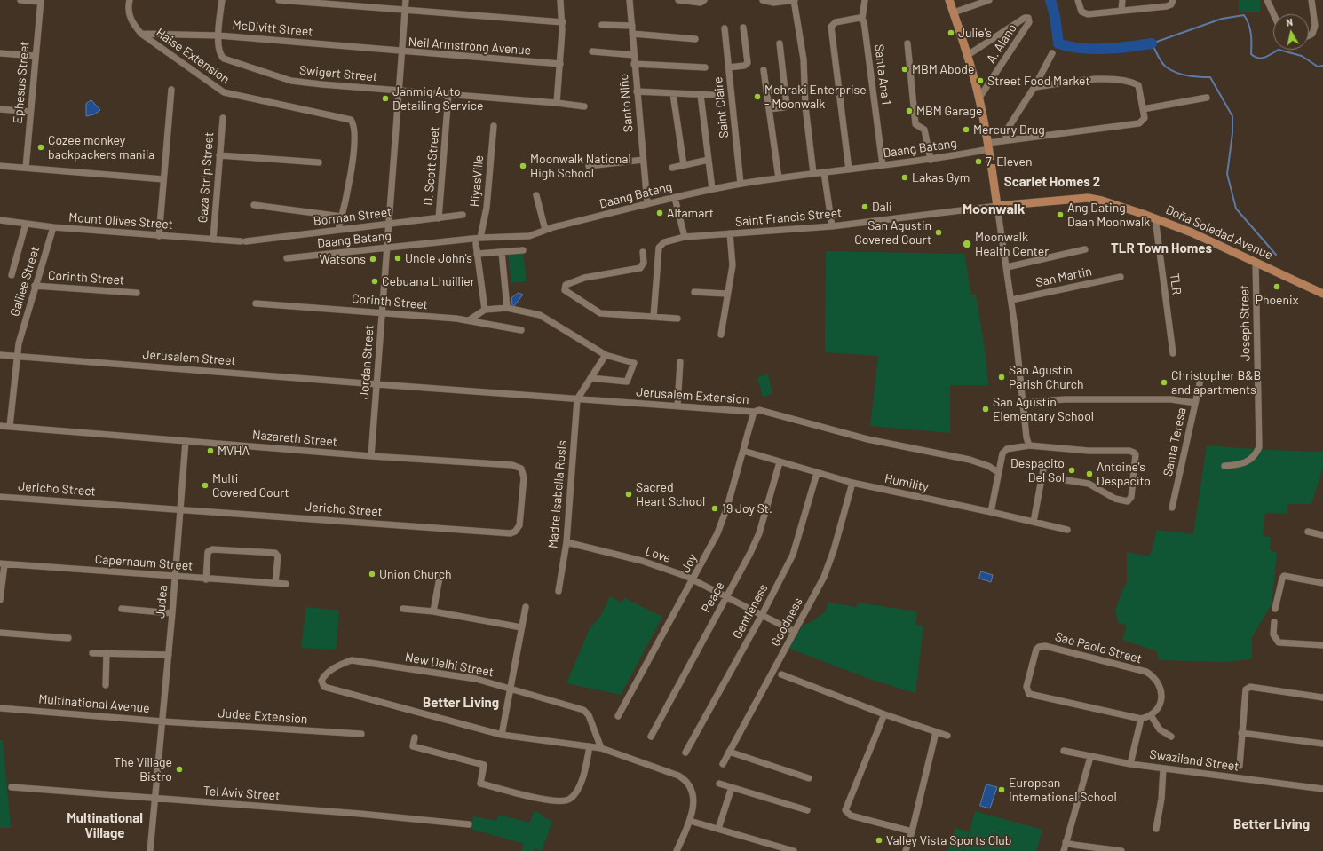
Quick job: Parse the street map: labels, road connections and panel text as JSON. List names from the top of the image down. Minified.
{"streets":{"main road":["Doña Soledad Avenue"],"street":["McDivitt Street","A. Alano","Neil Armstrong Avenue","Haise Extension","Swigert Street","Santa Ana 1","Ephesus Street","Santo Niño","Saint Claire","Daang Batang","D. Scott Street","Gaza Strip Street","HiyasVille","Borman Street","Saint Francis Street","Mount Olives Street","San Martin","Corinth Street","Galilee Street","TLR","Joseph Street","Jerusalem Street","Jordan Street","Jerusalem Extension","Nazareth Street","Santa Teresa","Humility","Jericho Street","Madre Isabella Rosis","Love","Capernaum Street","Joy","Peace","Judea","Gentleness","Goodness","Sao Paolo Street","New Delhi Street","Multinational Avenue","Judea Extension","Swaziland Street","Tel Aviv Street"]},"crossings":[["McDivitt Street","Neil Armstrong Avenue"],["McDivitt Street","Haise Extension"],["McDivitt Street","Swigert Street"],["Neil Armstrong Avenue","Swigert Street"],["Neil Armstrong Avenue","Daang Batang"],["Neil Armstrong Avenue","Borman Street"],["Neil Armstrong Avenue","Jordan Street"],["Swigert Street","D. Scott Street"],["Santa Ana 1","Daang Batang"],["Santo Niño","Daang Batang"],["Saint Claire","Daang Batang"],["Daang Batang","HiyasVille"],["Daang Batang","Jordan Street"],["D. Scott Street","Borman Street"],["Gaza Strip Street","Mount Olives Street"],["Borman Street","Mount Olives Street"],["Saint Francis Street","Doña Soledad Avenue"],["Mount Olives Street","Galilee Street"],["Doña Soledad Avenue","TLR"],["Doña Soledad Avenue","Joseph Street"],["Corinth Street","Galilee Street"],["Corinth Street","Jordan Street"],["Galilee Street","Jerusalem Street"],["Galilee Street","Nazareth Street"],["Jerusalem Street","Jordan Street"],["Jerusalem Street","Jerusalem Extension"],["Jordan Street","Jerusalem Extension"],["Jordan Street","Nazareth Street"],["Jerusalem Extension","Madre Isabella Rosis"],["Jerusalem Extension","Joy"],["Nazareth Street","Jericho Street"],["Nazareth Street","Judea"],["Humility","Joy"],["Humility","Peace"],["Humility","Gentleness"],["Humility","Goodness"],["Jericho Street","Judea"],["Madre Isabella Rosis","Love"],["Love","Joy"],["Love","Peace"],["Love","Gentleness"],["Love","Goodness"],["Capernaum Street","Judea"],["Judea","Multinational Avenue"],["Judea","Judea Extension"],["Multinational Avenue","Judea Extension"],["Multinational Avenue","Tel Aviv Street"]],"districts":["Scarlet Homes 2","Moonwalk","TLR Town Homes","Better Living","Multinational Village","Better Living"],"places":["Julie's","MBM Abode","Street Food Market","Mehraki Enterprise - Moonwalk","Janmig Auto Detailing Service","MBM Garage","Mercury Drug","Cozee monkey backpackers manila","7-Eleven","Moonwalk National High School","Lakas Gym","Dali","Alfamart","Ang Dating Daan Moonwalk","San Agustin Covered Court","Moonwalk Health Center","Uncle John's","Watsons","Cebuana Lhuillier","Phoenix","San Agustin Parish Church","Christopher B&B and apartments","San Agustin Elementary School","MVHA","Despacito Del Sol","Antoine's Despacito","Multi Covered Court","Sacred Heart School","19 Joy St.","Union Church","The Village Bistro","European International School","Valley Vista Sports Club"],"north":"top"}
